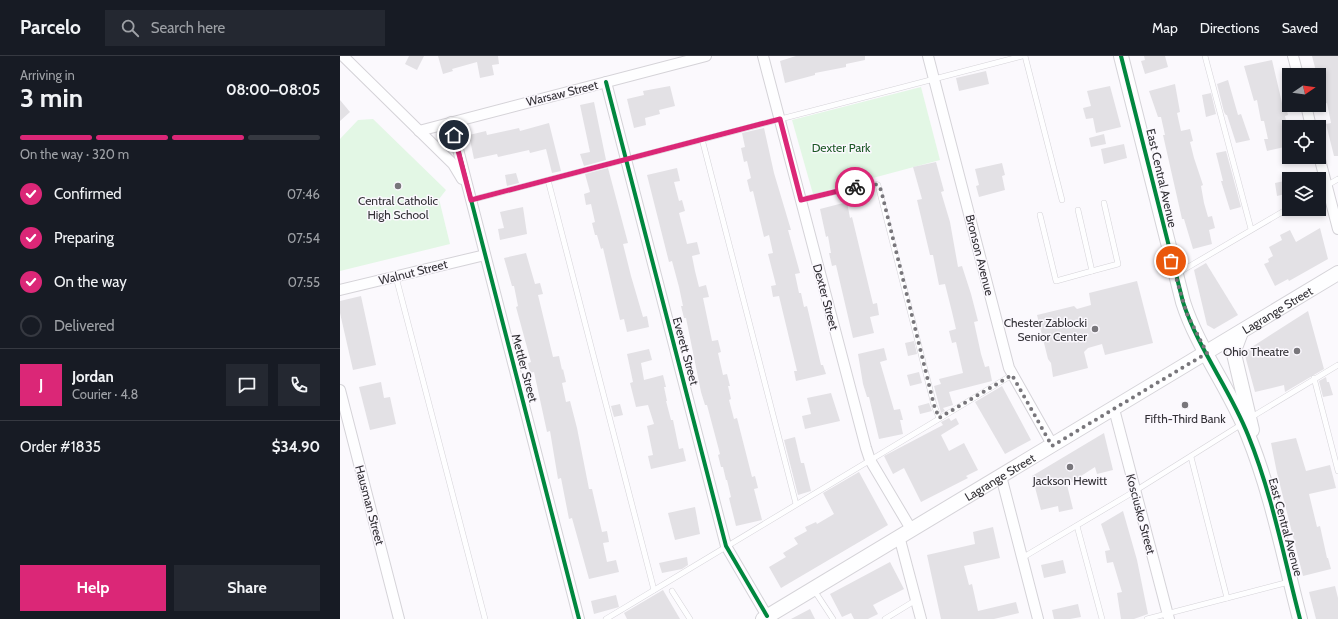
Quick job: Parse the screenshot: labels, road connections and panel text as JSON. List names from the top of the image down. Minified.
{"streets":{"street":["Warsaw Street","East Central Avenue","Bronson Avenue","Walnut Street","Dexter Street","Lagrange Street","Everett Street","Mettler Street","Hausman Street","Kosciusko Street"]},"crossings":[["Warsaw Street","Everett Street"],["Warsaw Street","Mettler Street"],["East Central Avenue","Lagrange Street"],["Bronson Avenue","Lagrange Street"],["Walnut Street","Mettler Street"],["Dexter Street","Lagrange Street"],["Lagrange Street","Everett Street"],["Lagrange Street","Kosciusko Street"]],"parks":["Dexter Park"],"places":["Central Catholic High School","Chester Zablocki Senior Center","Ohio Theatre","Fifth-Third Bank","Jackson Hewitt"],"north":"right","page":{"header":"Parcelo","search":"Search here","nav":["Map","Directions","Saved"],"heading":["3 min","Arriving in","08:00–08:05"],"panel":["Jordan","Courier · 4.8","Order #1835","$34.90"],"bar":"On the way · 320 m","list":[["Confirmed","07:46"],["Preparing","07:54"],["On the way","07:55"],"Delivered"],"round":"J","buttons":["Help","Share"]}}
